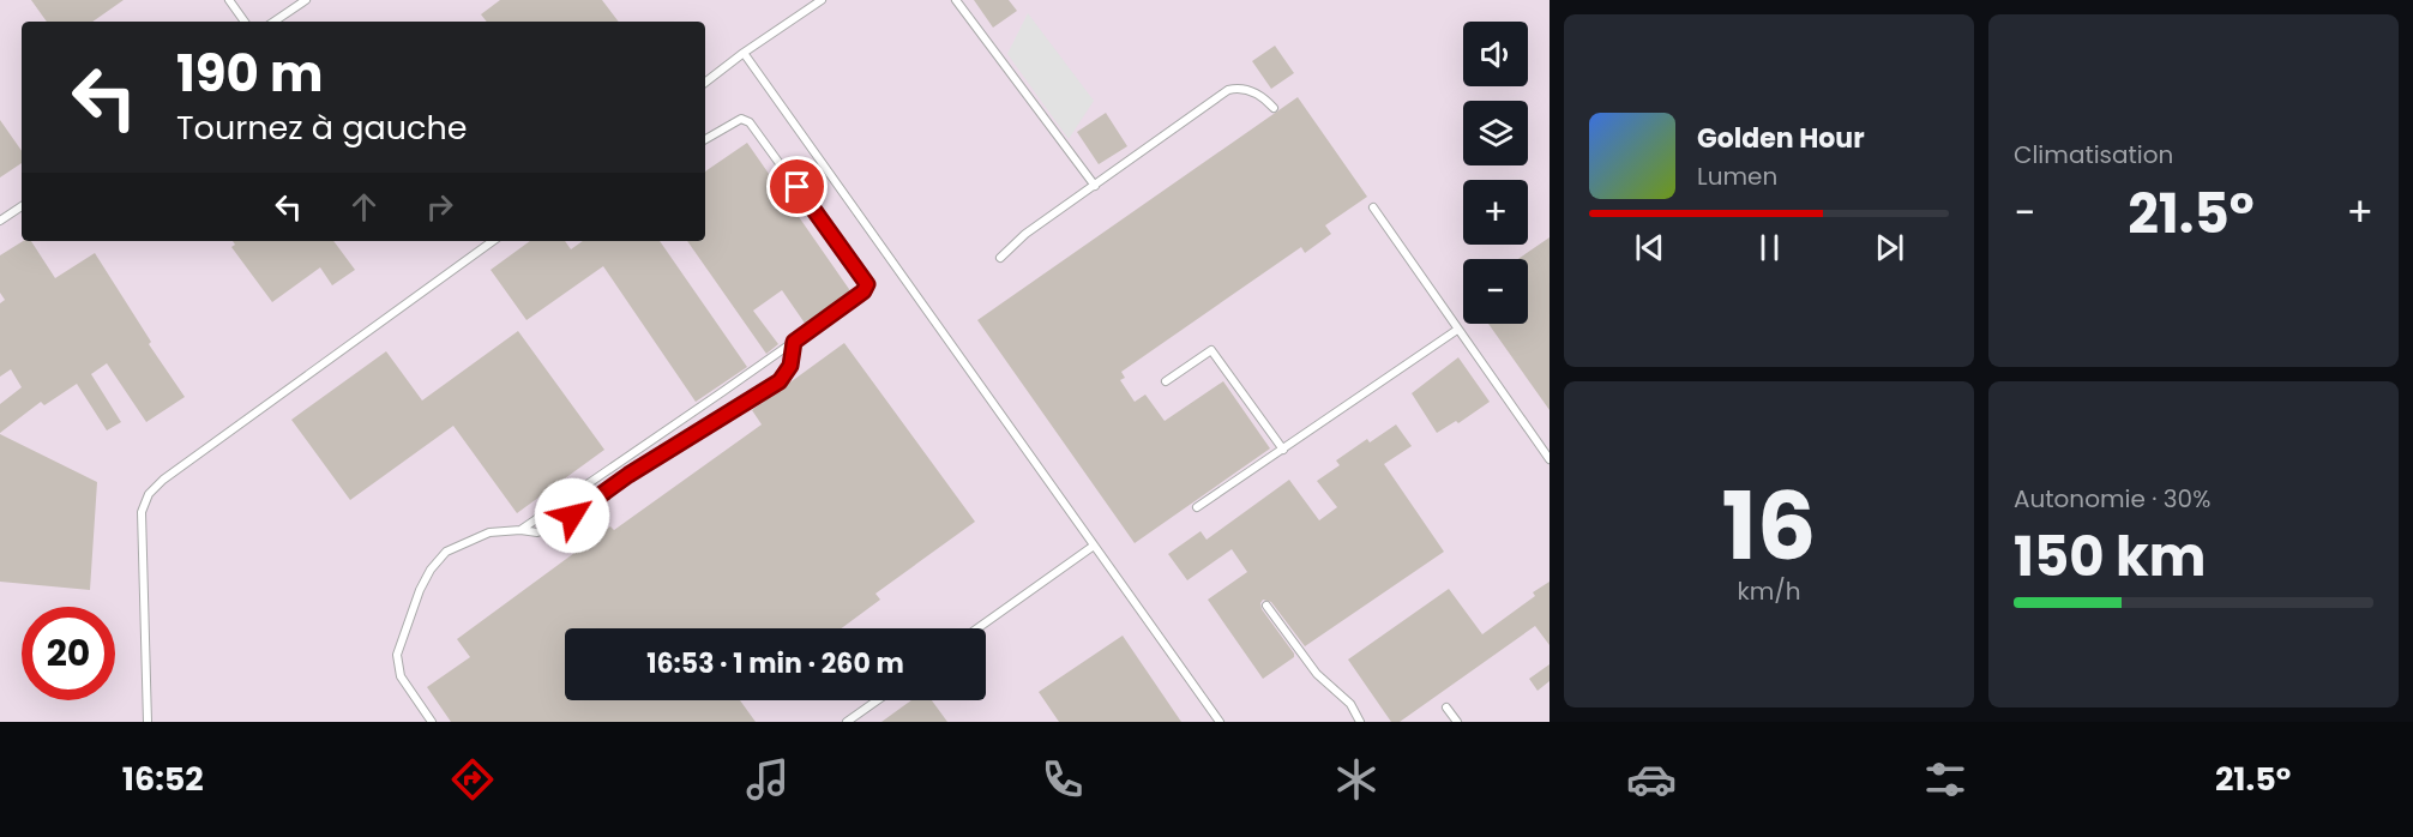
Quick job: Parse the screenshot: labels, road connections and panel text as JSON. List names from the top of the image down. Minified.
{"page":{"tile":["Climatisation",["16","km/h"],["Autonomie · 30%","150 km"]],"map_buttons":["+","−"],"turn":["190 m","Tournez à gauche"],"song":["Golden Hour","Lumen"],"heat":["−","21.5°","+"],"limit":"20","trip":"16:53 · 1 min · 260 m","tabs":["16:52","21.5°"]}}
